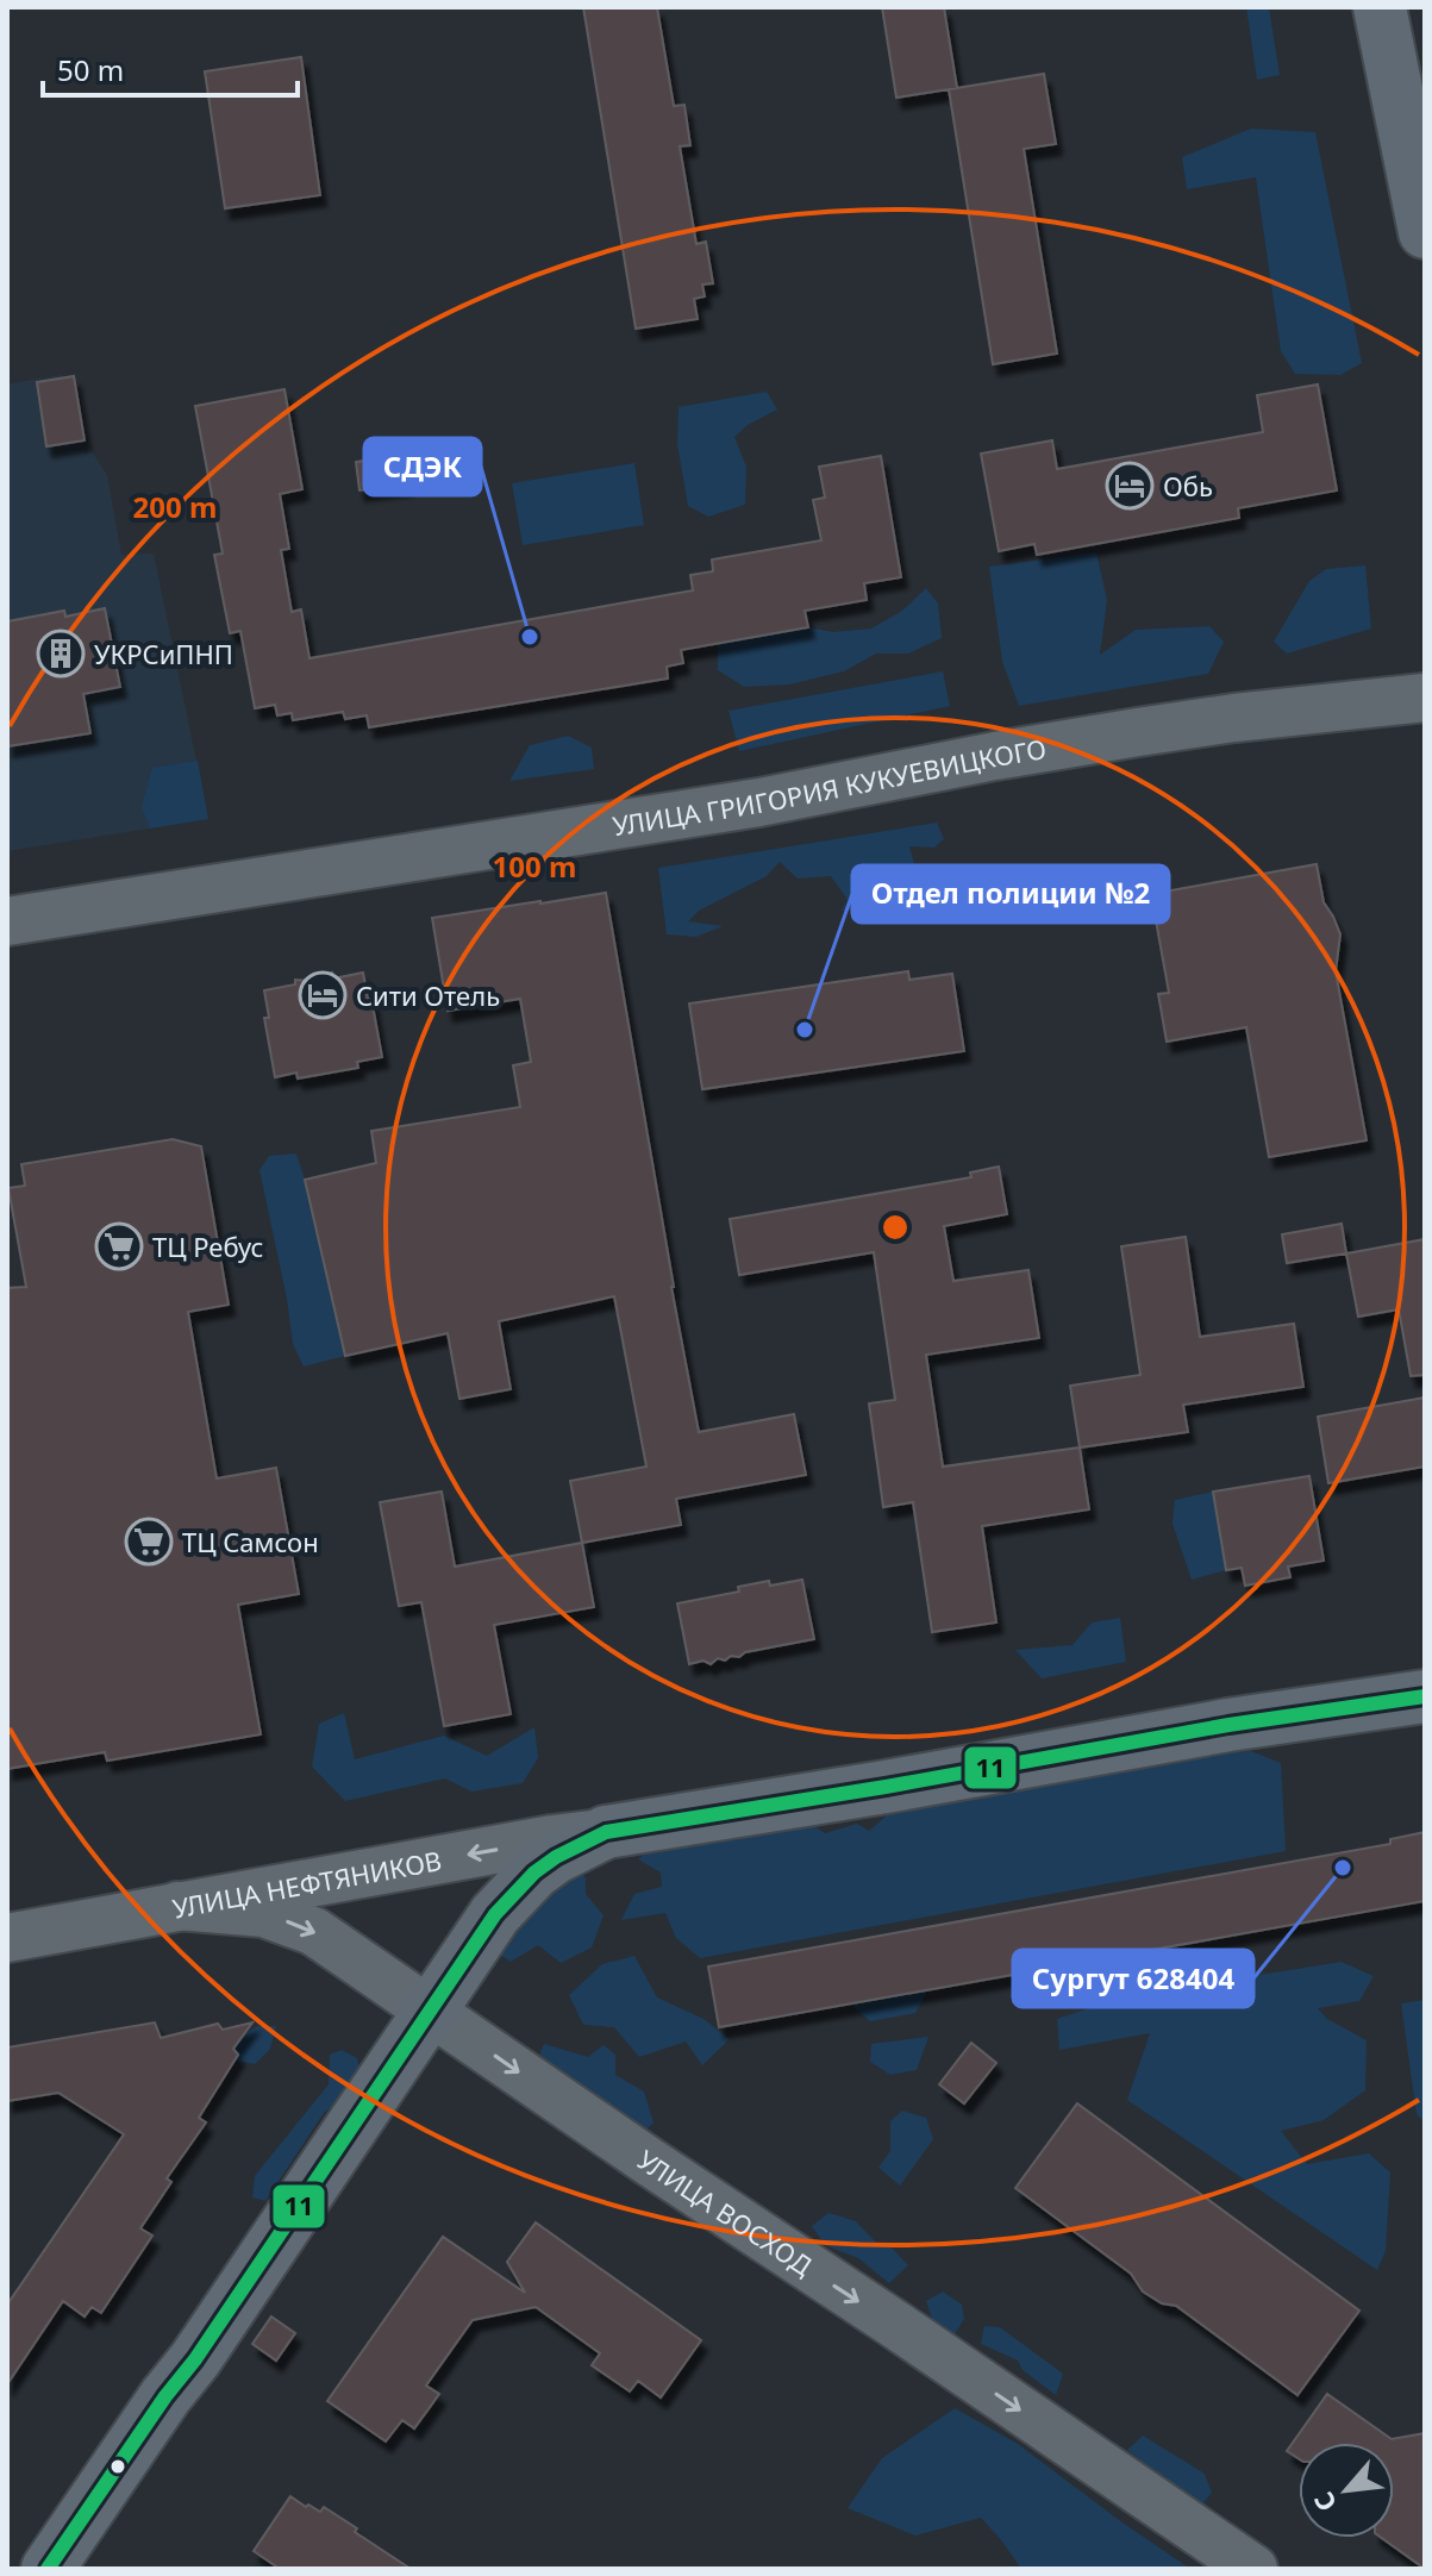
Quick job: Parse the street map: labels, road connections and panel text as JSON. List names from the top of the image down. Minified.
{"streets":{"street":["УЛИЦА ГРИГОРИЯ КУКУЕВИЦКОГО","УЛИЦА НЕФТЯНИКОВ","УЛИЦА ВОСХОД"]},"crossings":[["УЛИЦА НЕФТЯНИКОВ","УЛИЦА ВОСХОД"]],"one_way":["УЛИЦА НЕФТЯНИКОВ","УЛИЦА ВОСХОД"],"places":{"hotel":["Обь","Сити Отель"],"other":["СДЭК","Отдел полиции №2","Сургут 628404"],"building":["УКРСиПНП"],"supermarket":["ТЦ Ребус","ТЦ Самсон"]},"lines":["transit line 11"],"scale_bar":"50 m","north":"bottom left","rings":["200 m","100 m"]}
